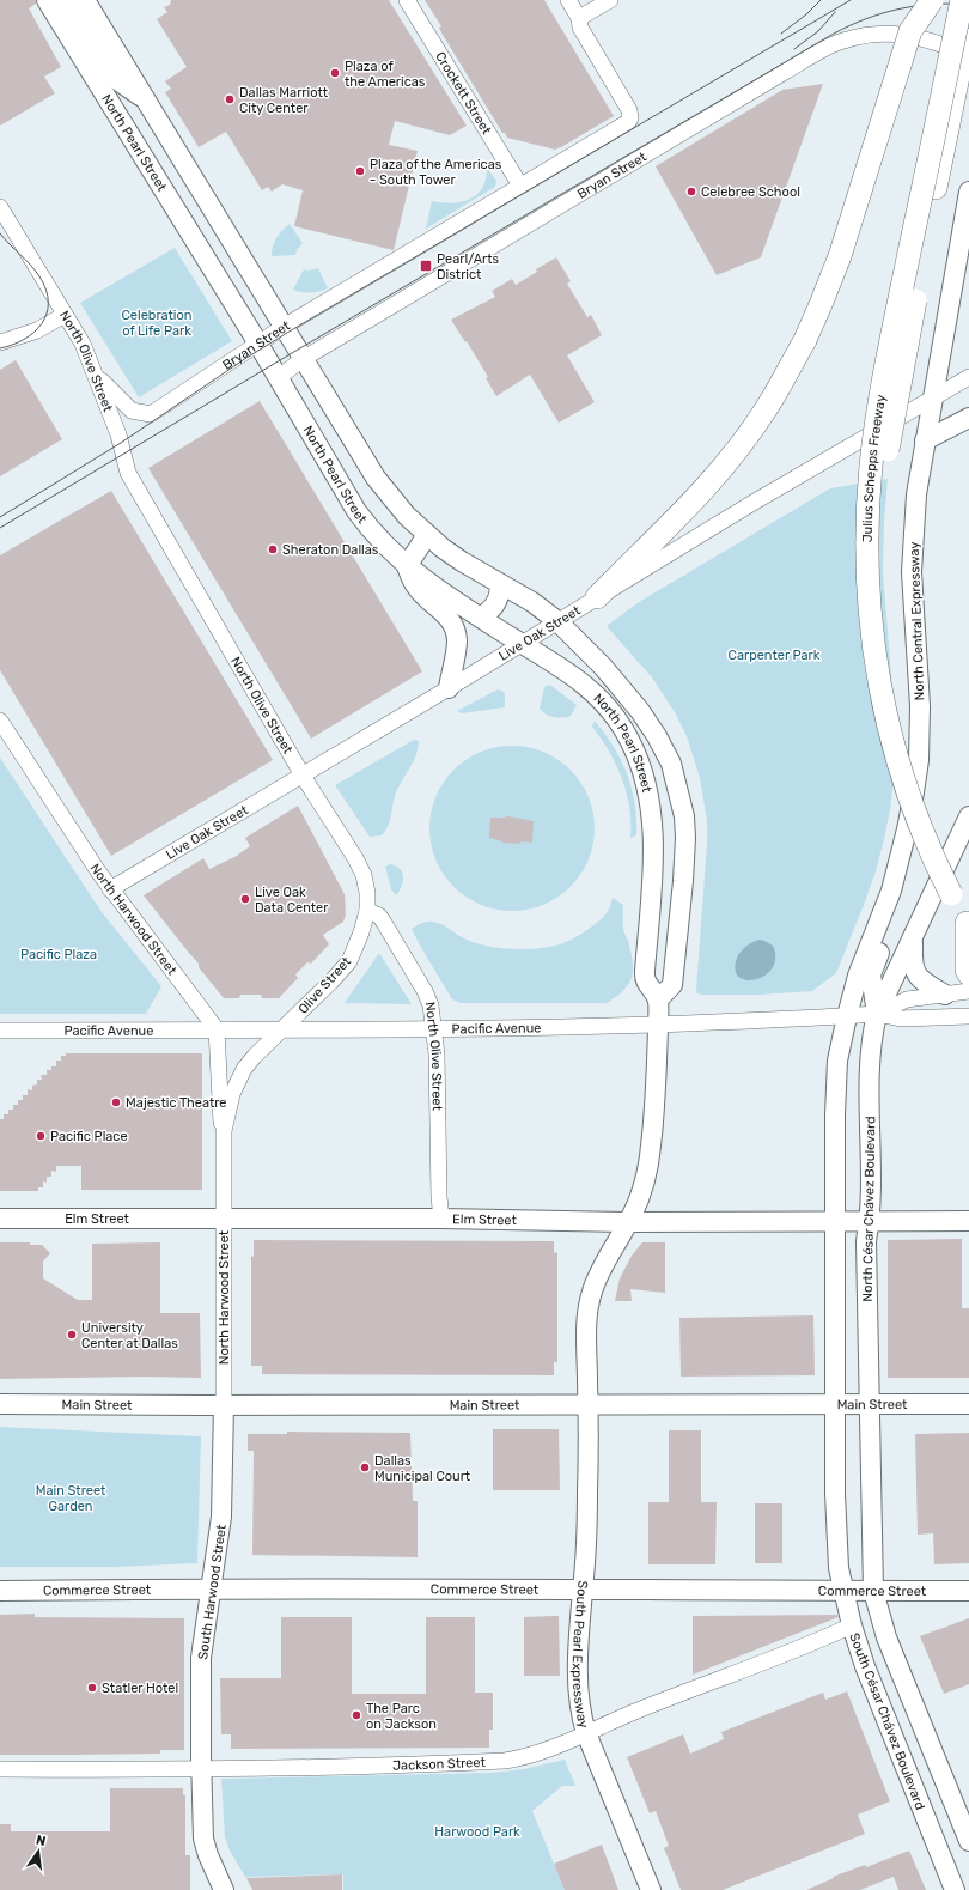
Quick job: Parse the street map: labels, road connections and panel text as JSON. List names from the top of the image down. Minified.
{"streets":{"highway":["Julius Schepps Freeway"],"main road":["North Pearl Street","North Central Expressway","North César Chávez Boulevard","Elm Street","Main Street","Commerce Street","South Harwood Street","South Pearl Expressway","South César Chávez Boulevard"],"street":["Crockett Street","Bryan Street","North Olive Street","Live Oak Street","North Harwood Street","Olive Street","Pacific Avenue","Jackson Street"]},"crossings":[["Crockett Street","Bryan Street"],["North Pearl Street","Bryan Street"],["North Pearl Street","Live Oak Street"],["Bryan Street","North Olive Street"],["North Olive Street","Live Oak Street"],["North Olive Street","Olive Street"],["North Olive Street","Pacific Avenue"],["North Olive Street","Elm Street"],["North Central Expressway","Live Oak Street"],["North Central Expressway","Pacific Avenue"],["Live Oak Street","North Harwood Street"],["North Harwood Street","Olive Street"],["North Harwood Street","Pacific Avenue"],["North Harwood Street","Elm Street"],["North Harwood Street","Main Street"],["North Harwood Street","South Harwood Street"],["Olive Street","Pacific Avenue"],["Pacific Avenue","North César Chávez Boulevard"],["Pacific Avenue","South Pearl Expressway"],["North César Chávez Boulevard","Elm Street"],["North César Chávez Boulevard","Main Street"],["Elm Street","South Pearl Expressway"],["Main Street","South Harwood Street"],["Main Street","South Pearl Expressway"],["Main Street","South César Chávez Boulevard"],["Commerce Street","South Harwood Street"],["Commerce Street","South Pearl Expressway"],["Commerce Street","South César Chávez Boulevard"],["South Harwood Street","Jackson Street"],["South Pearl Expressway","Jackson Street"],["South César Chávez Boulevard","Jackson Street"]],"parks":["Celebration of Life Park","Carpenter Park","Pacific Plaza","Main Street Garden","Harwood Park"],"places":{"other":["Plaza of the Americas","Dallas Marriott City Center","Plaza of the Americas - South Tower","Celebree School","Sheraton Dallas","Live Oak Data Center","Majestic Theatre","Pacific Place","University Center at Dallas","Dallas Municipal Court","Statler Hotel","The Parc on Jackson"],"transit":["Pearl/Arts District"]},"north":"top"}
